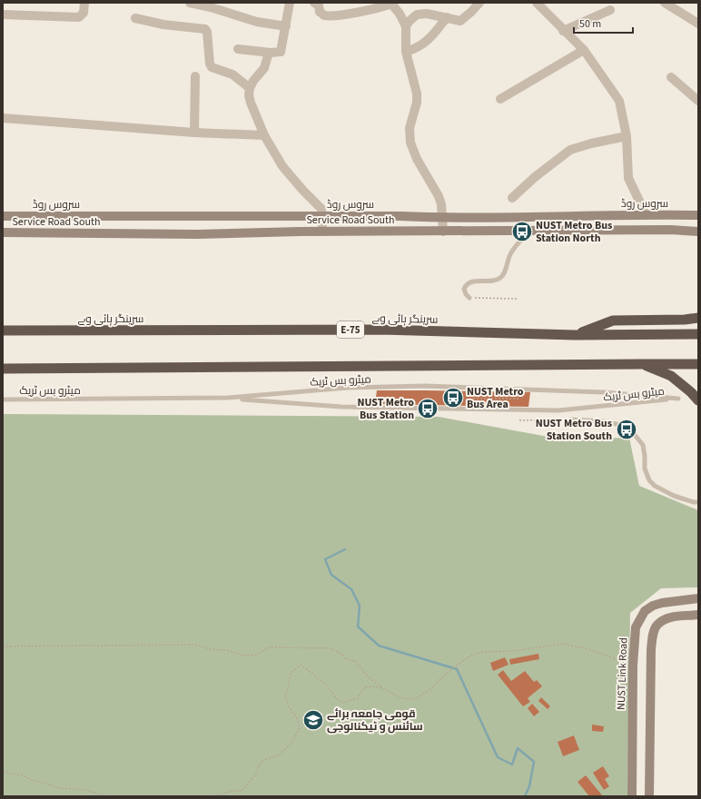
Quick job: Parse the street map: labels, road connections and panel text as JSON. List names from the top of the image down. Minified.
{"streets":{"highway":["سرینگر ہائی وے","E-75"],"main road":["سروس روڈ","Service Road South","NUST Link Road"],"lane":["میٹرو بس ٹریک"]},"places":{"bus stop":["NUST Metro Bus Station North","NUST Metro Bus Area","NUST Metro Bus Station","NUST Metro Bus Station South"],"school or university":["قومی جامعہ برائے سائنس و ٹیکنالوجی"]},"scale_bar":"50 m"}
